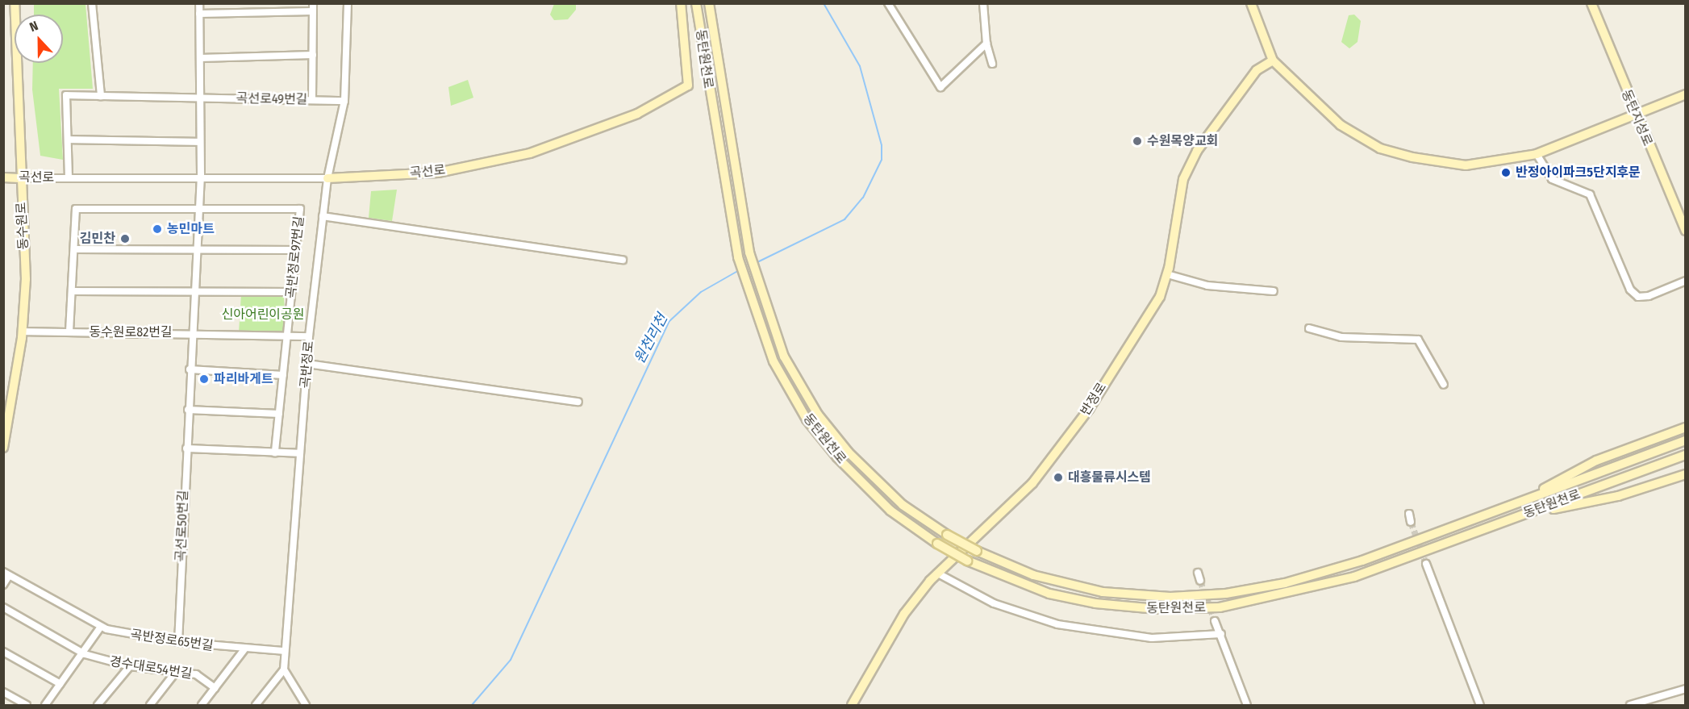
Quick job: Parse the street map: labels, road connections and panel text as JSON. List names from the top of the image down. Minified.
{"streets":{"main road":["동탄원천로","동탄지성로","곡선로","동수원로","반정로"],"street":["곡선로49번길","곡반정로97번길","동수원로82번길","곡반정로","곡선로50번길","곡반정로65번길","경수대로54번길"]},"crossings":[["곡선로49번길","곡선로"],["곡선로49번길","곡반정로"],["곡선로","동수원로"],["곡선로","곡반정로"],["곡선로","곡선로50번길"],["동수원로","동수원로82번길"],["곡반정로97번길","동수원로82번길"],["곡반정로97번길","곡선로50번길"],["동수원로82번길","곡선로50번길"],["곡반정로","곡반정로65번길"],["곡선로50번길","곡반정로65번길"]],"water":["원천리천"],"parks":["신아어린이공원"],"places":["수원목양교회","반정아이파크5단지후문","농민마트","김민찬","파리바게트","대흥물류시스템"],"north":"top"}
